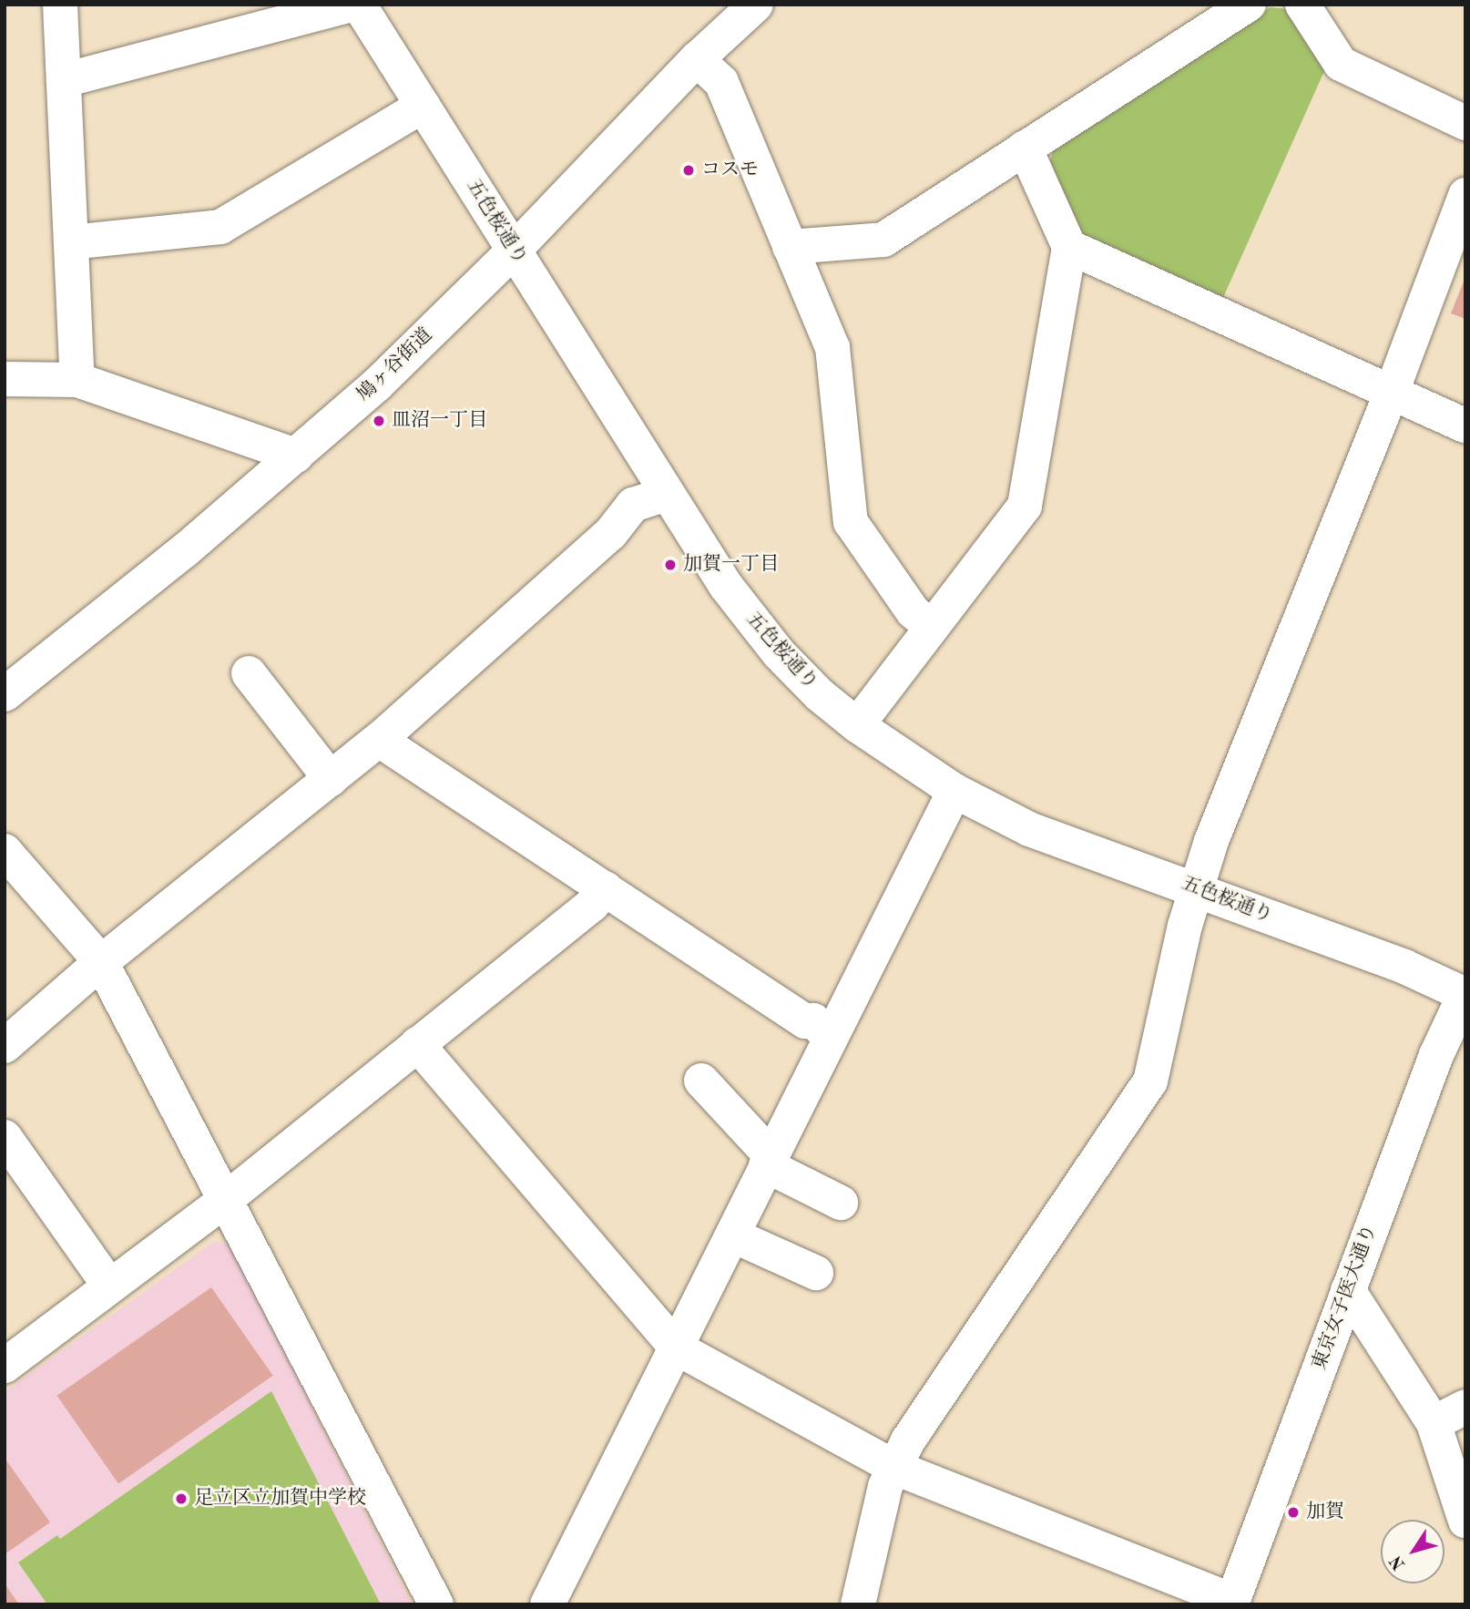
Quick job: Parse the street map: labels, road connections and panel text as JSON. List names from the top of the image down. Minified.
{"streets":{"street":["五色桜通り","鳩ヶ谷街道","東京女子医大通り"]},"crossings":[["五色桜通り","鳩ヶ谷街道"],["五色桜通り","東京女子医大通り"]],"places":["コスモ","皿沼一丁目","加賀一丁目","足立区立加賀中学校","加賀"],"north":"bottom left"}
